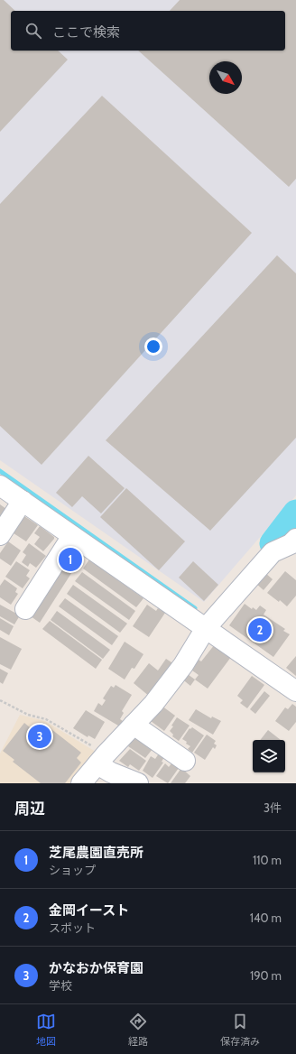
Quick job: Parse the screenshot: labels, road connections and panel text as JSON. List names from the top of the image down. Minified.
{"north":"bottom right","page":{"search":"ここで検索","pins":["1","2","3"],"heading":["周辺","3件"],"list":[{"mark":"1","name":"芝尾農園直売所","note":"ショップ","value":"110 m"},{"mark":"2","name":"金岡イースト","note":"スポット","value":"140 m"},{"mark":"3","name":"かなおか保育園","note":"学校","value":"190 m"}],"nav":["地図","経路","保存済み"]}}
